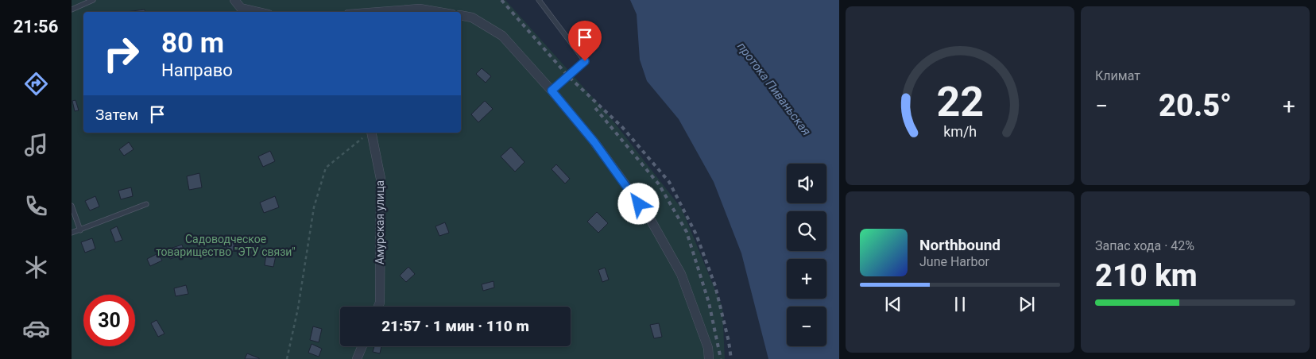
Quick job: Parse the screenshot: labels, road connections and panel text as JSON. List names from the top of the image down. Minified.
{"streets":{"street":["Амурская улица"]},"water":["протока Пиваньская"],"parks":["Садоводческое товарищество \"ЭТУ связи\""],"page":{"tabs":"21:56","tile":["Климат",["Запас хода · 42%","210 km"]],"turn":["80 m","Направо"],"heat":["−","20.5°","+"],"then":"Затем","map_buttons":["+","−"],"song":["Northbound","June Harbor"],"limit":"30","trip":"21:57 · 1 мин · 110 m","gauge":["22","km/h"]}}
